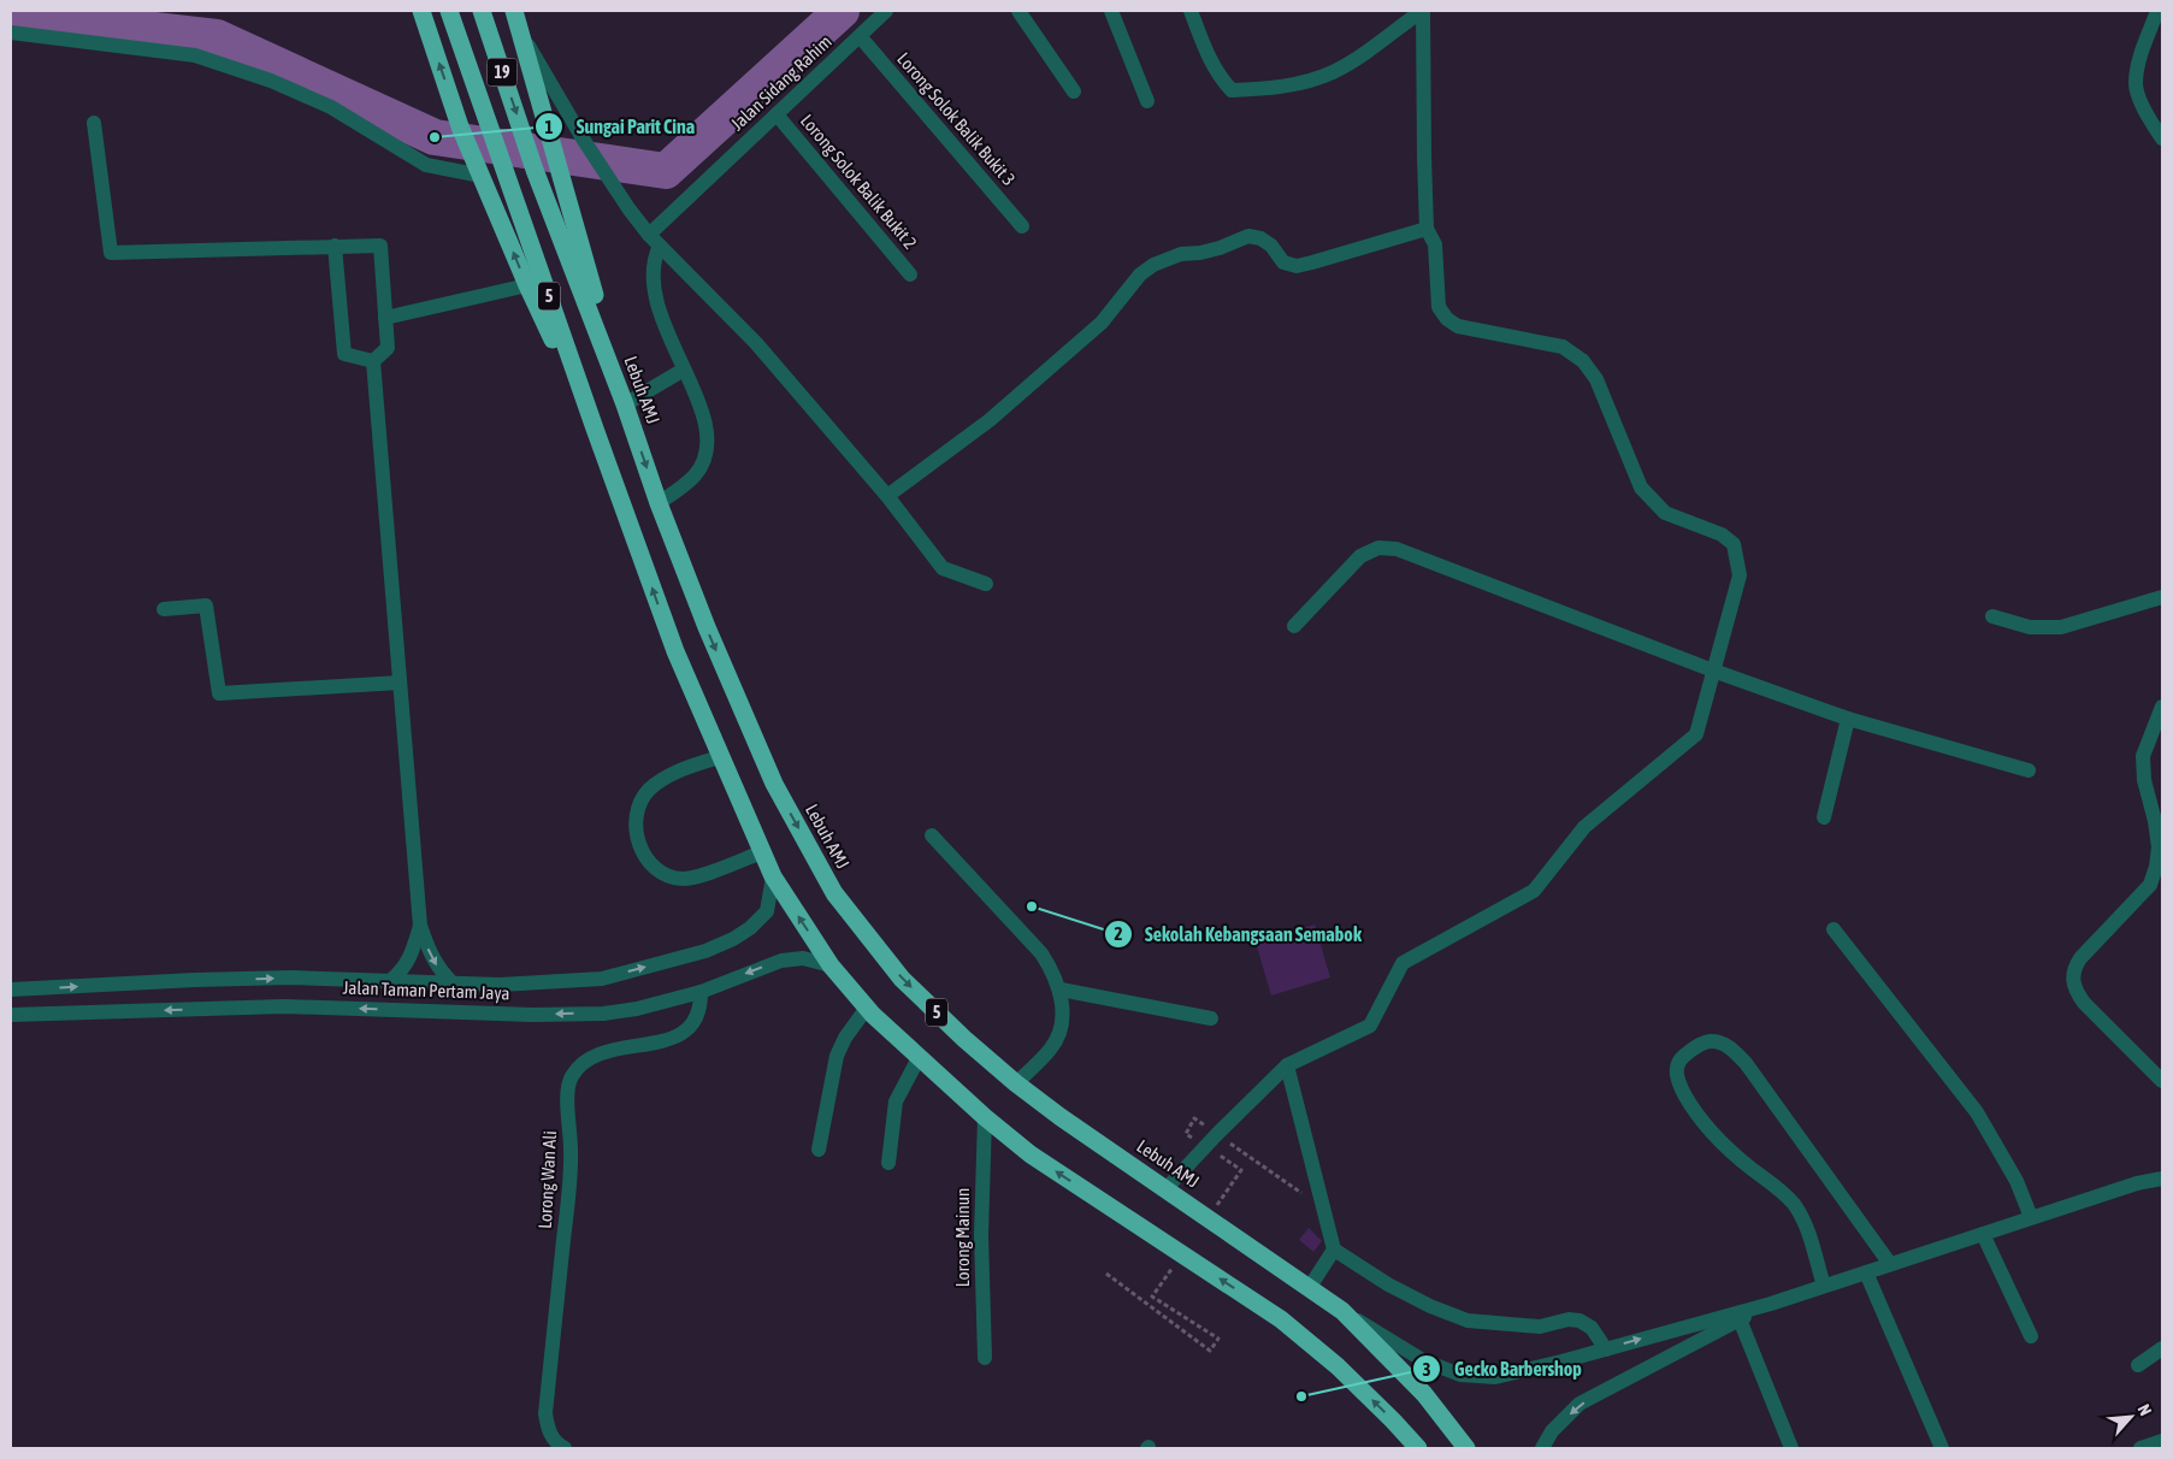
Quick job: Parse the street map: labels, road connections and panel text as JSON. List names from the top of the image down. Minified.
{"streets":{"highway":["19","5","Lebuh AMJ"],"street":["Jalan Sidang Rahim","Lorong Solok Balik Bukit 3","Lorong Solok Balik Bukit 2","Jalan Taman Pertam Jaya","Lorong Wan Ali","Lorong Mainun"]},"crossings":[["19","5"],["Jalan Sidang Rahim","Lorong Solok Balik Bukit 3"],["Jalan Sidang Rahim","Lorong Solok Balik Bukit 2"],["5","Jalan Taman Pertam Jaya"],["5","Lorong Mainun"],["Jalan Taman Pertam Jaya","Lorong Wan Ali"]],"places":["Sungai Parit Cina","Sekolah Kebangsaan Semabok","Gecko Barbershop"],"north":"top right"}
